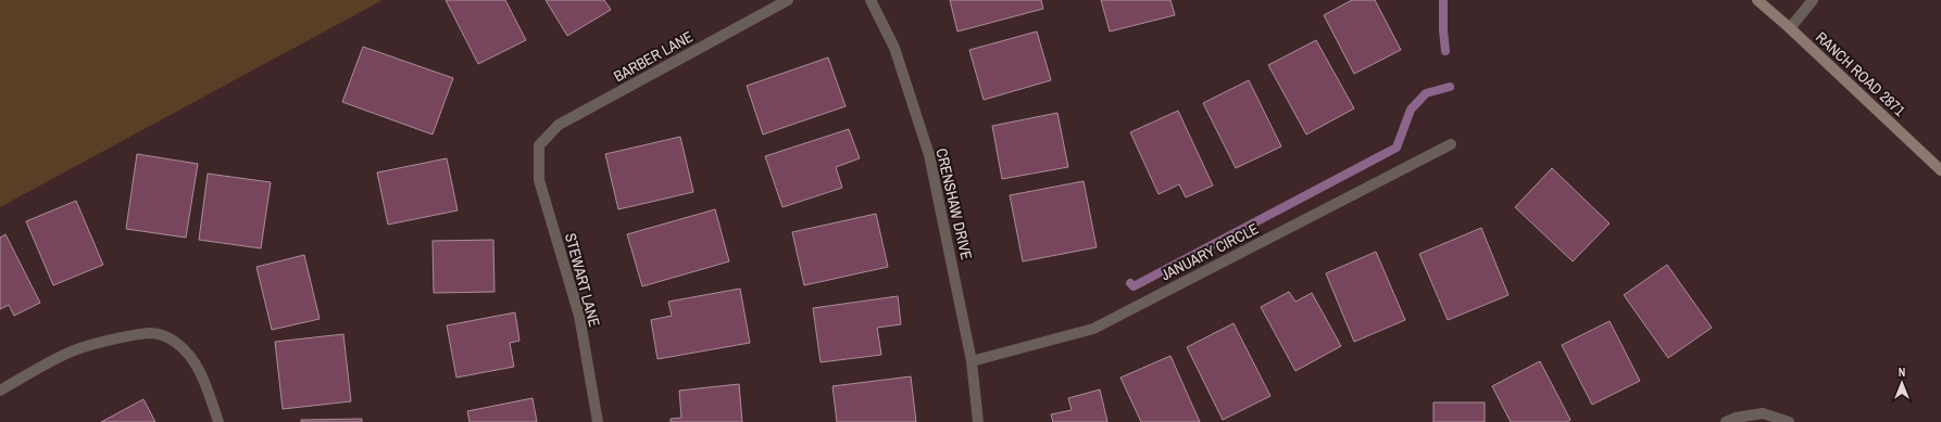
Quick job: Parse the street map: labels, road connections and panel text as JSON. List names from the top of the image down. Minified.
{"streets":{"main road":["RANCH ROAD 2871"],"street":["BARBER LANE","CRENSHAW DRIVE","JANUARY CIRCLE","STEWART LANE"]},"crossings":[["BARBER LANE","STEWART LANE"],["CRENSHAW DRIVE","JANUARY CIRCLE"]],"north":"top"}
